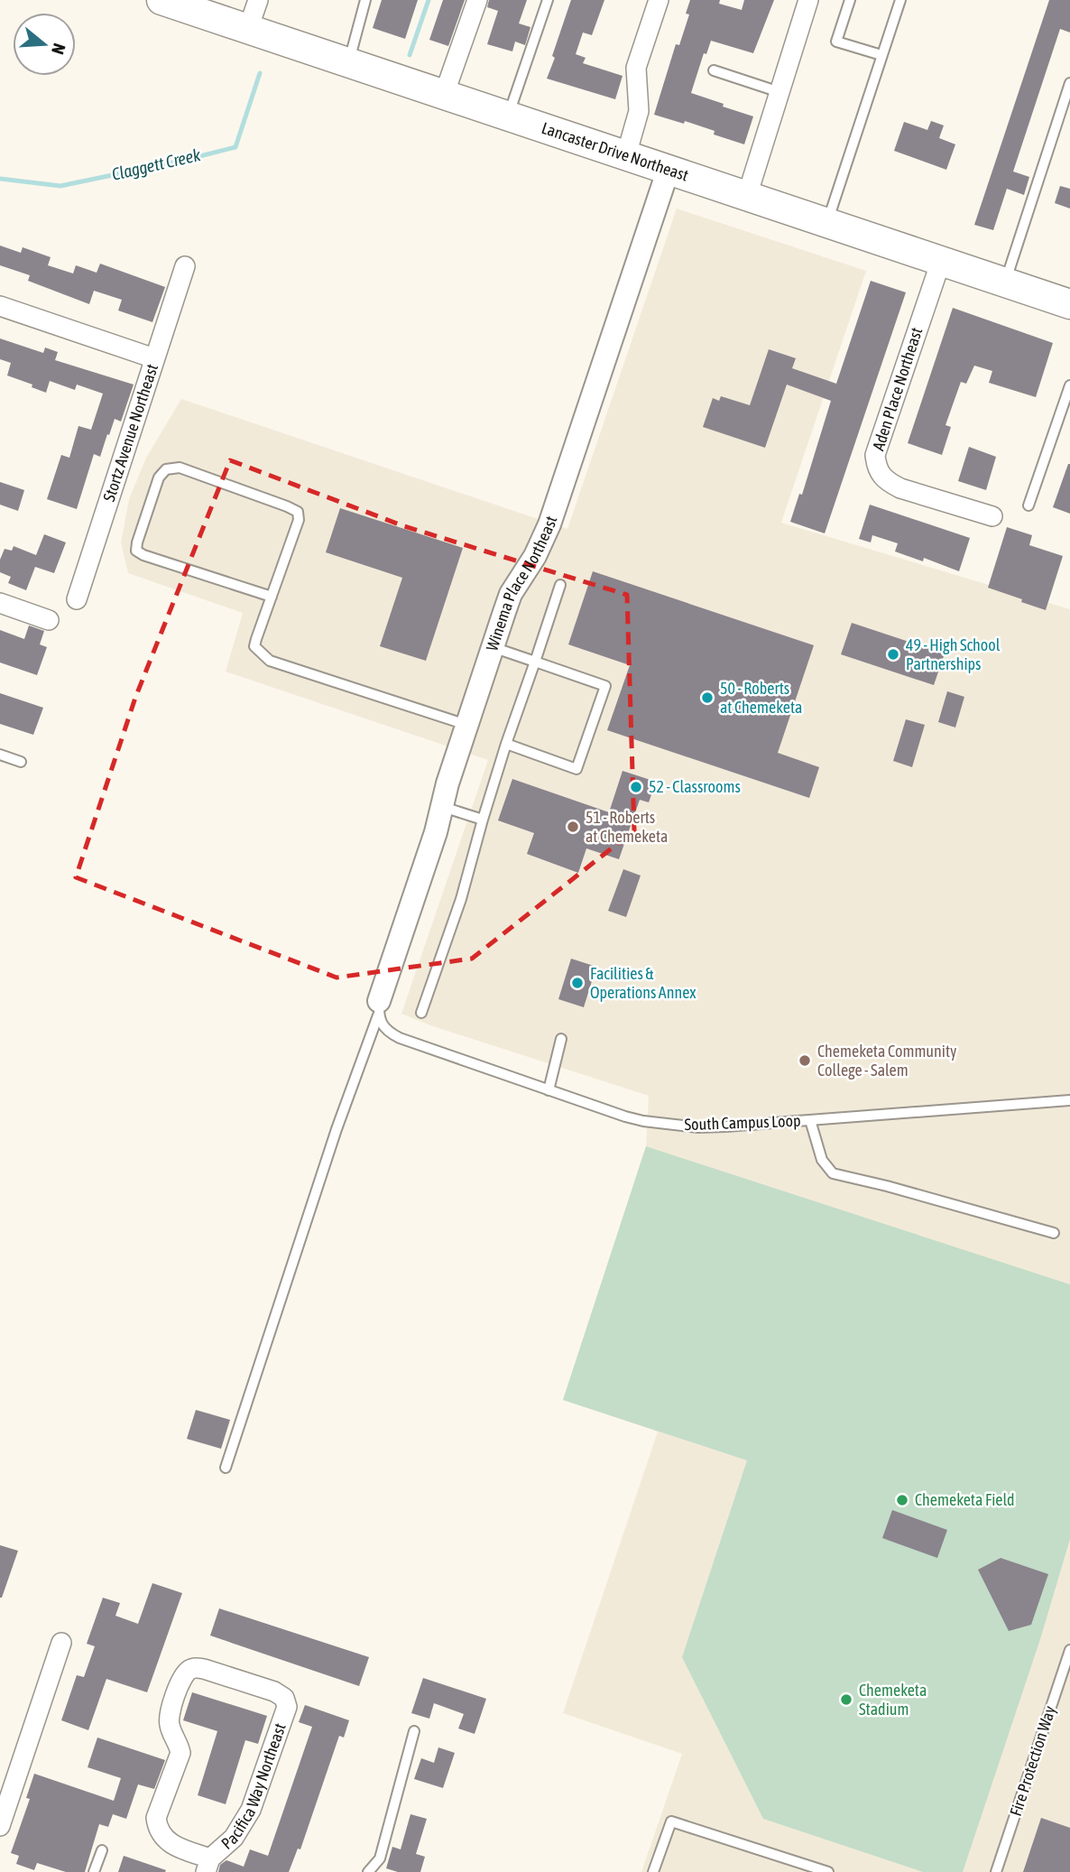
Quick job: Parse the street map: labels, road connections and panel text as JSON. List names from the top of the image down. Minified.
{"streets":{"main road":["Lancaster Drive Northeast"],"street":["Aden Place Northeast","Stortz Avenue Northeast","Winema Place Northeast","Pacifica Way Northeast"],"lane":["South Campus Loop","Fire Protection Way"]},"crossings":[["Lancaster Drive Northeast","Aden Place Northeast"],["Lancaster Drive Northeast","Winema Place Northeast"],["Winema Place Northeast","South Campus Loop"]],"water":["Claggett Creek"],"places":["49 - High School Partnerships","50 - Roberts at Chemeketa","52 - Classrooms","51 - Roberts at Chemeketa","Facilities & Operations Annex","Chemeketa Community College - Salem","Chemeketa Field","Chemeketa Stadium"],"north":"right"}
